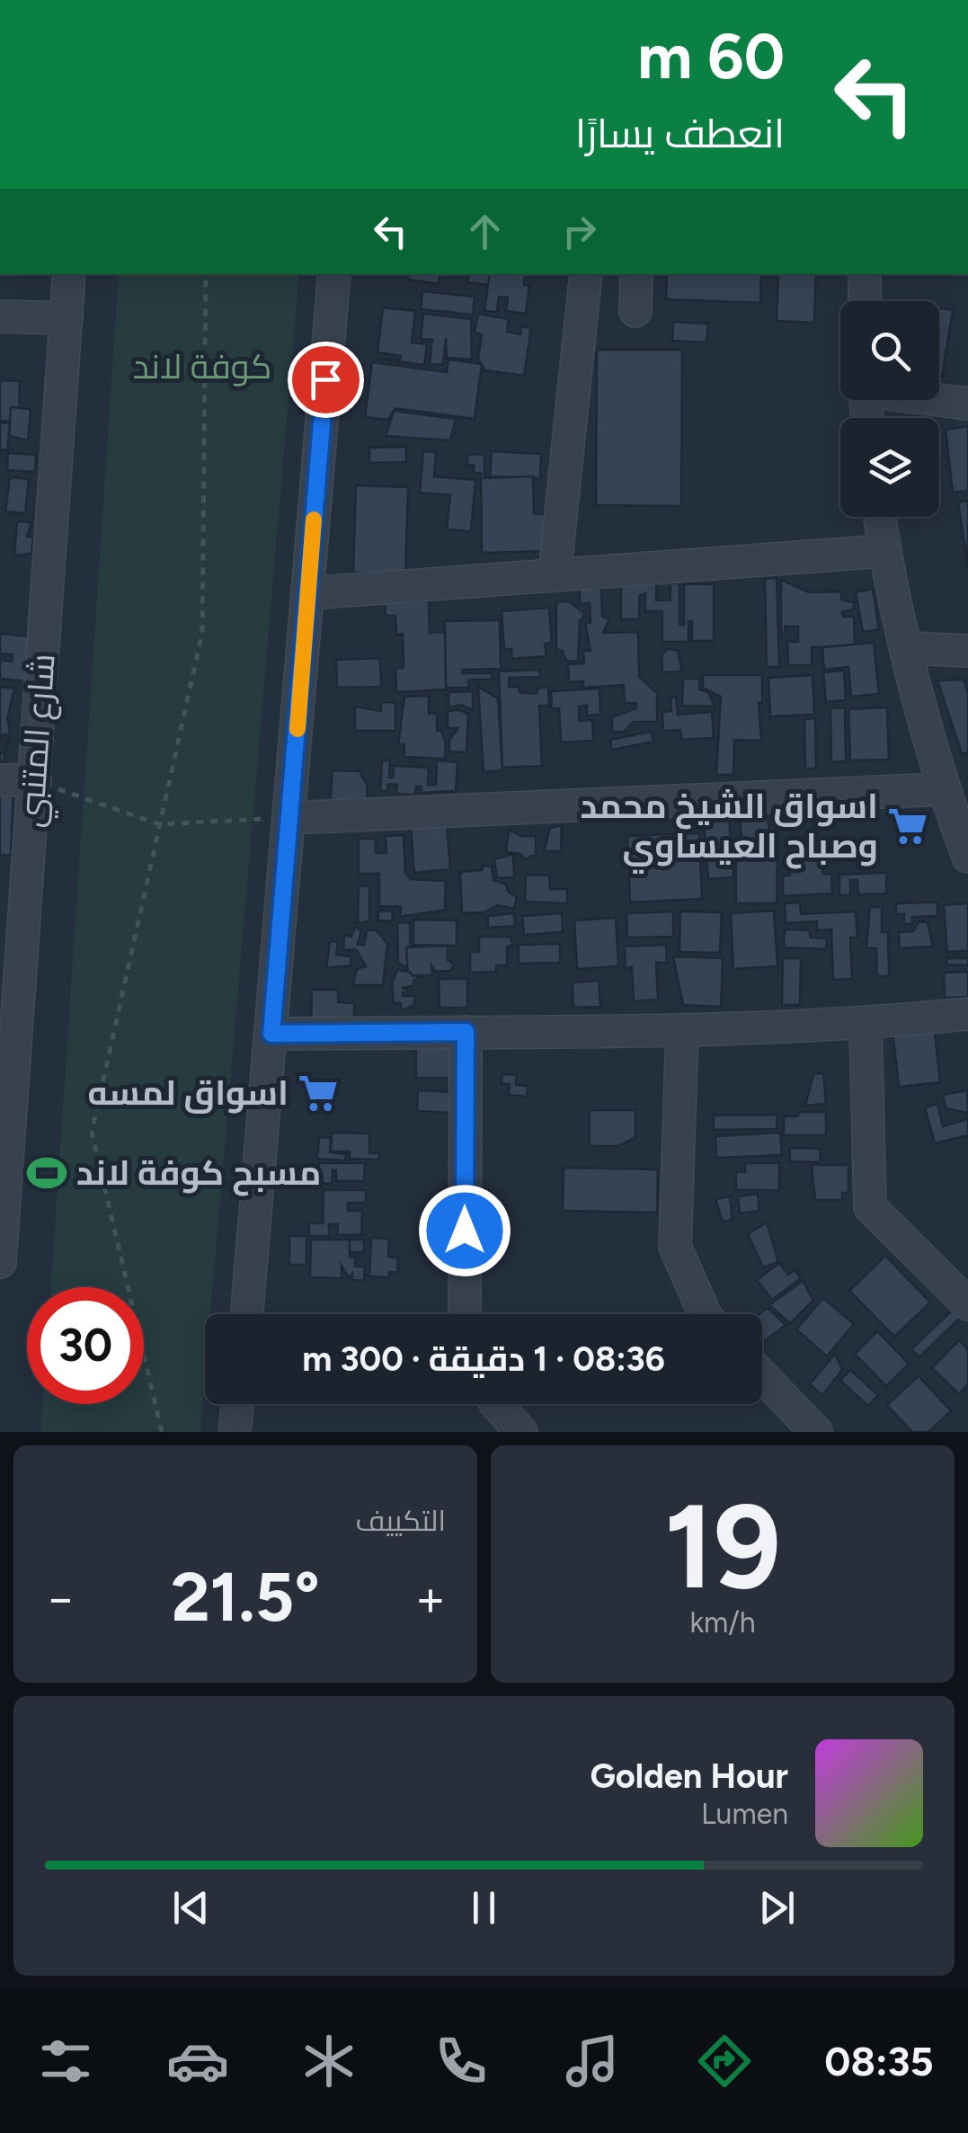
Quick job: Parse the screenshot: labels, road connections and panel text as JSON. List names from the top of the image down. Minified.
{"streets":{"street":["شارع المتنبي"]},"parks":["كوفة لاند"],"places":{"supermarket":["اسواق الشيخ محمد وصباح العيساوي","اسواق لمسه"],"sports":["مسبح كوفة لاند"]},"page":{"turn":["60 m","انعطف يسارًا"],"limit":"30","trip":"08:36 · 1 دقيقة · 300 m","tile":[["19","km/h"],"التكييف"],"heat":["−","21.5°","+"],"song":["Golden Hour","Lumen"],"tabs":"08:35"}}
